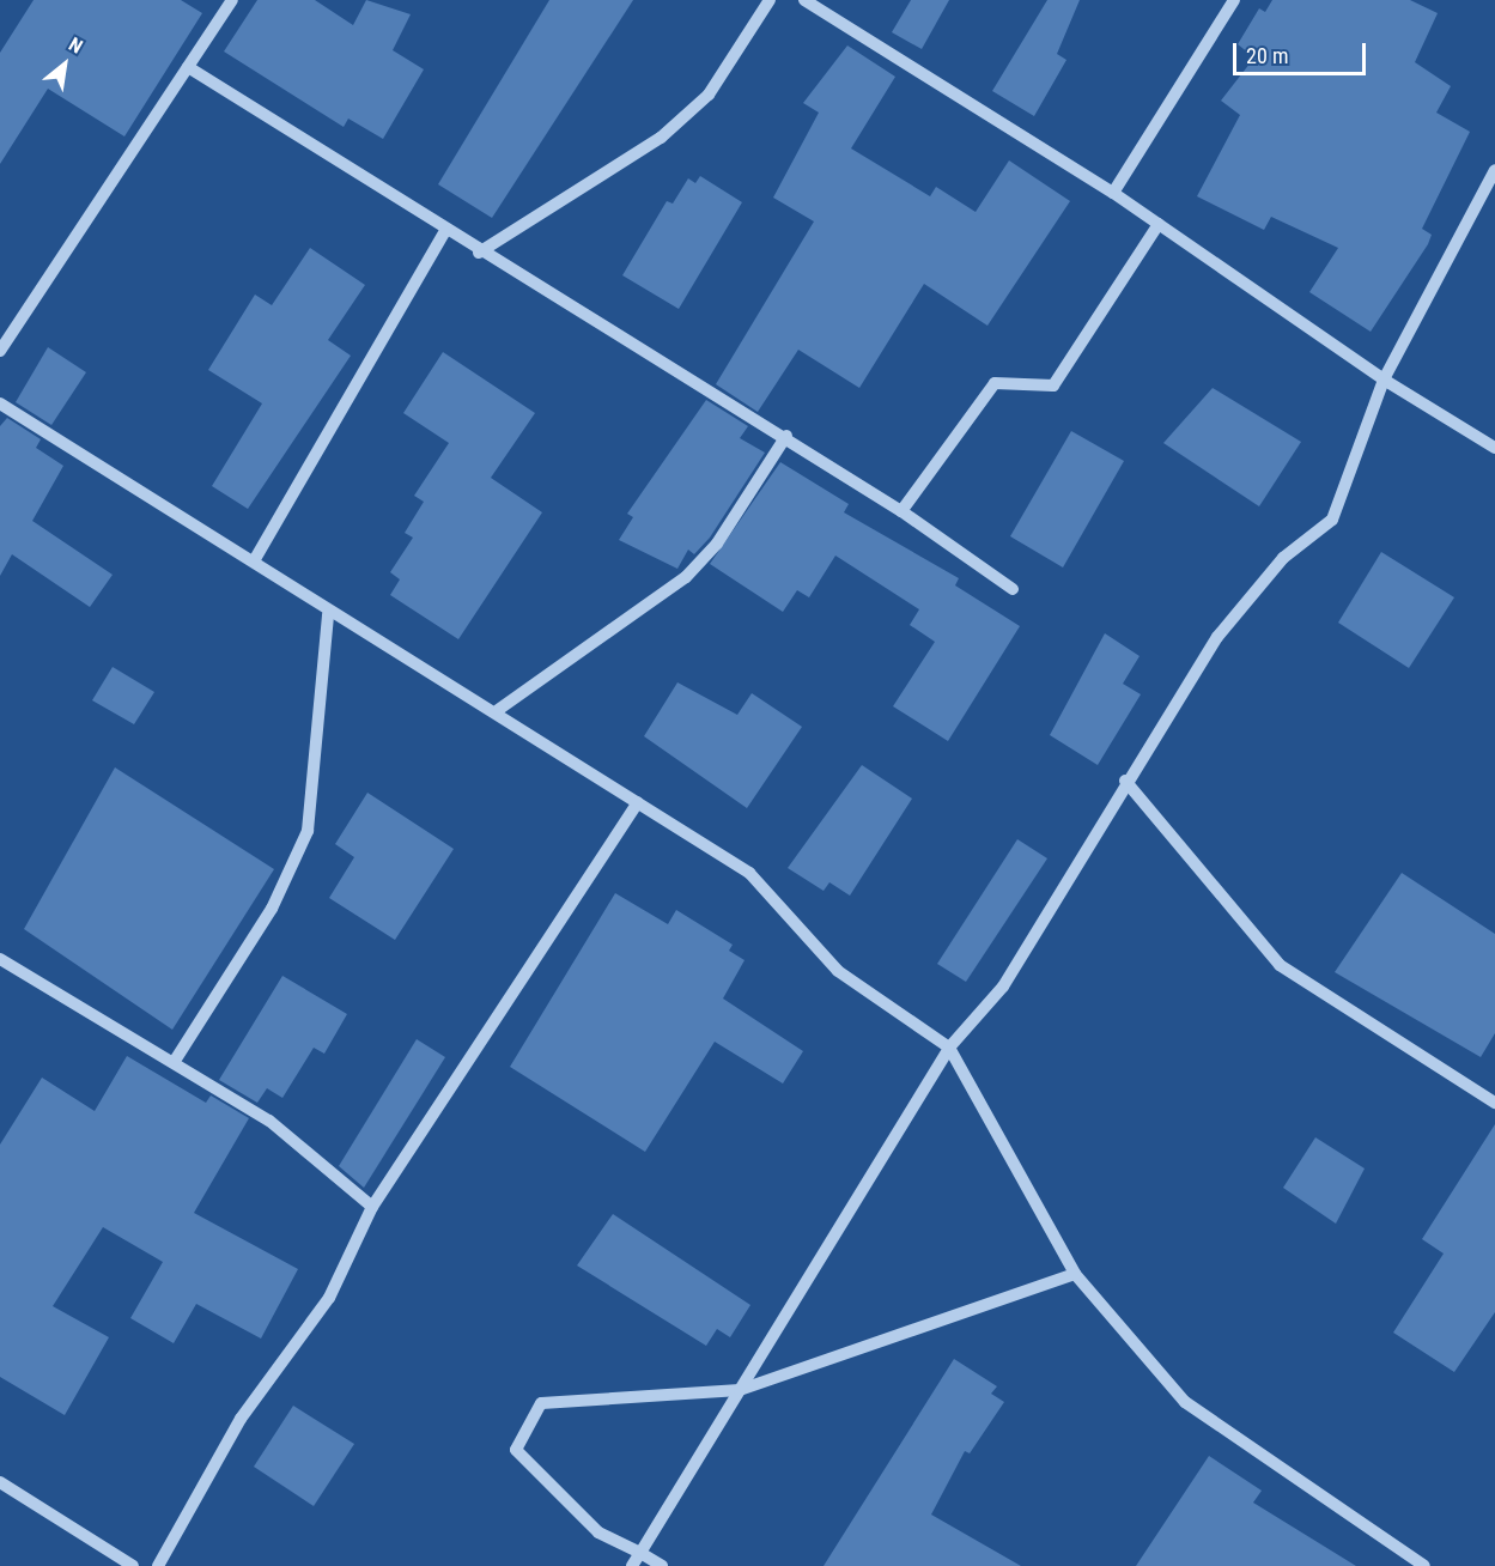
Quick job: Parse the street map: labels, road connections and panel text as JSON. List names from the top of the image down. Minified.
{"scale_bar":"20 m","north":"top right"}
